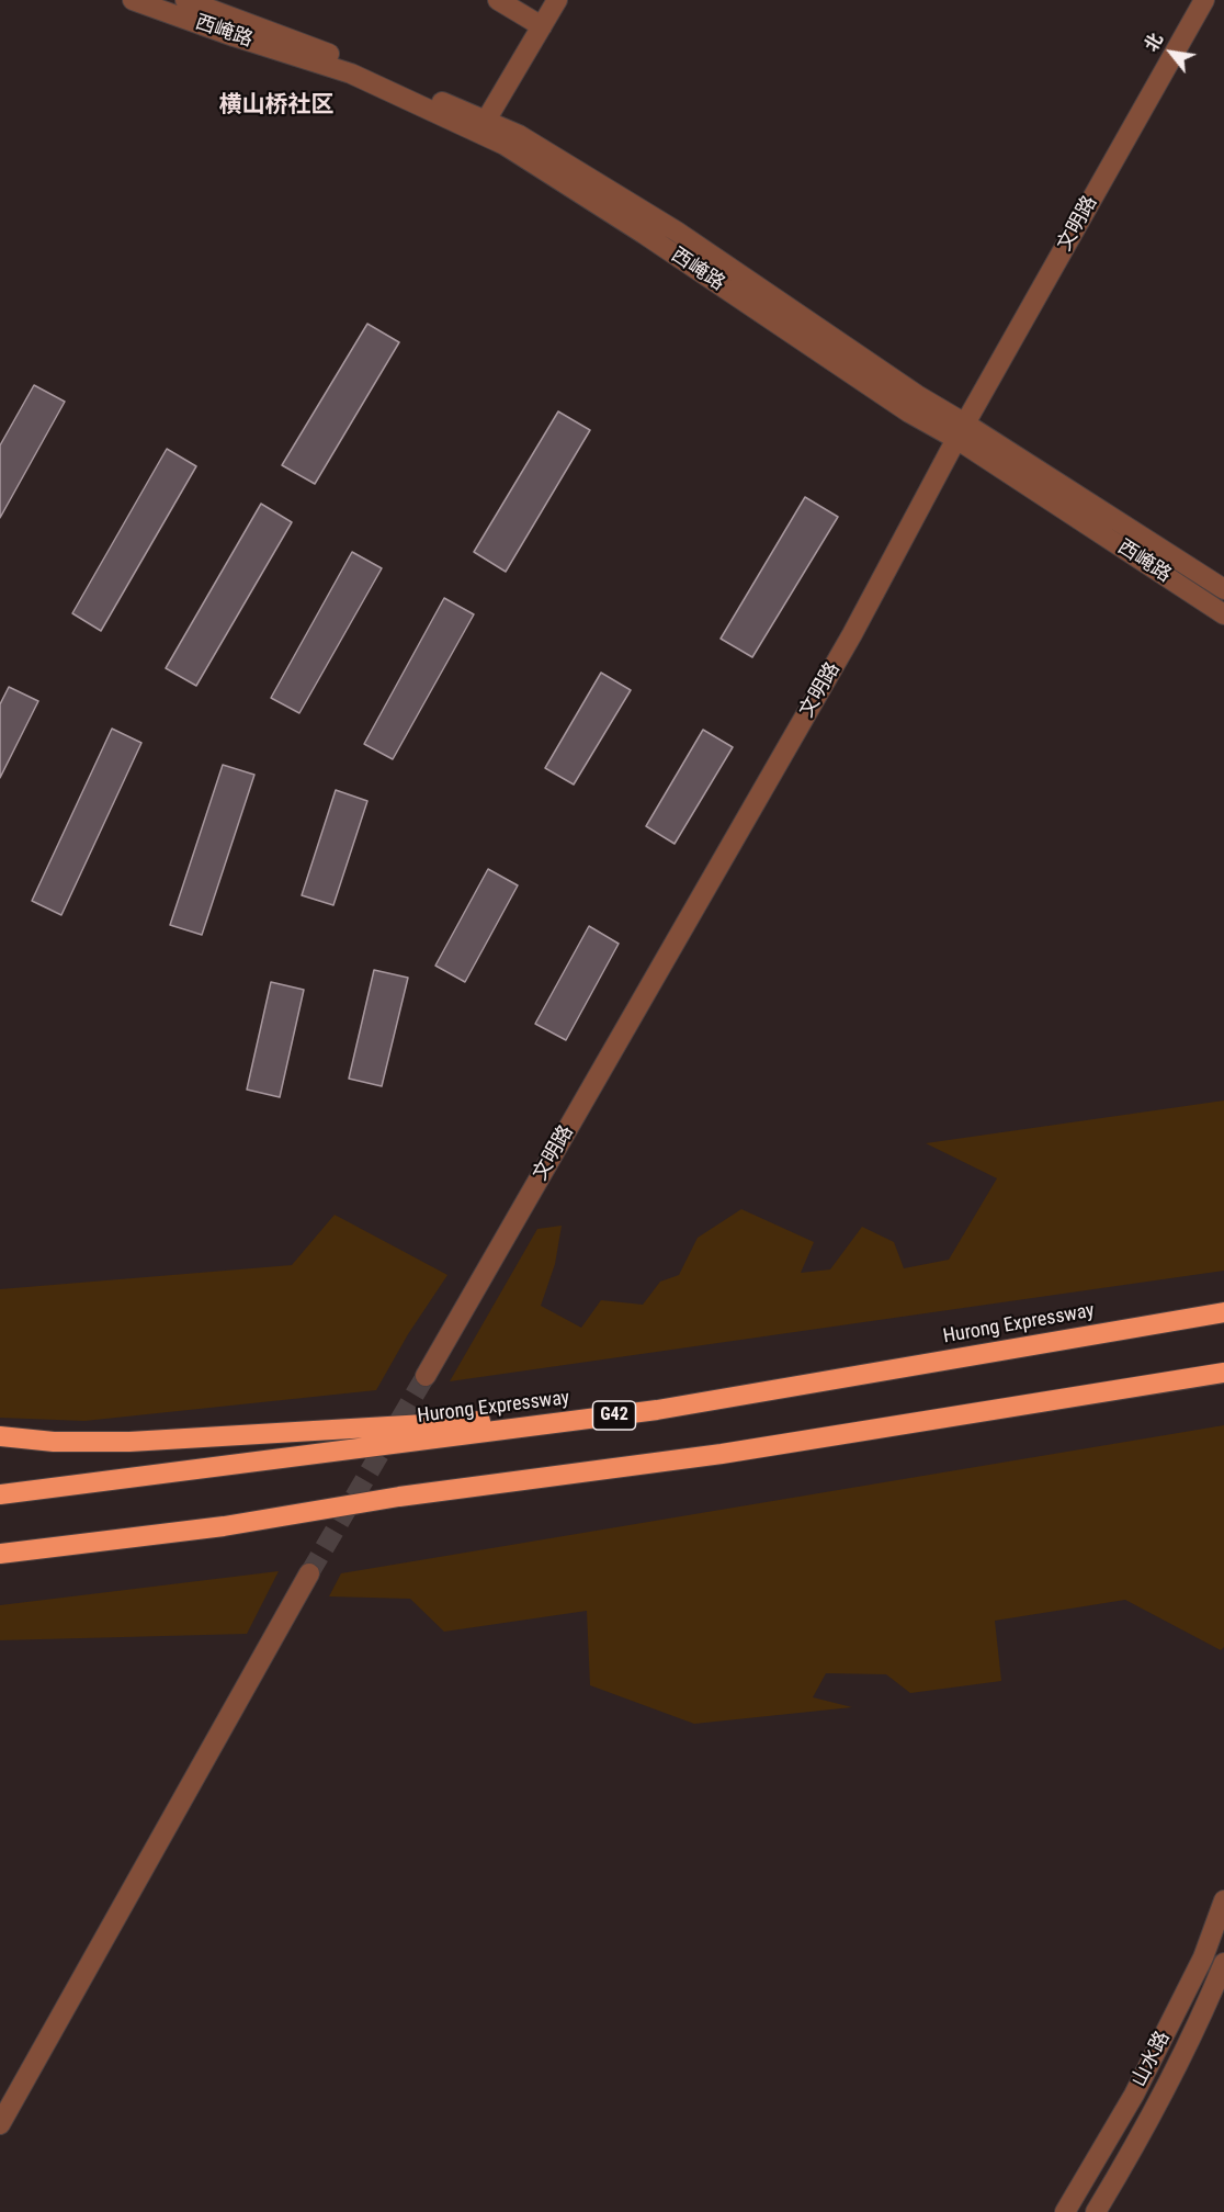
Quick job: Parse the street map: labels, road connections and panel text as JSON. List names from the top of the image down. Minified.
{"streets":{"highway":["Hurong Expressway","G42"],"street":["西崦路","文明路","山水路"]},"crossings":[["西崦路","文明路"]],"districts":["横山桥社区"],"north":"top left"}
